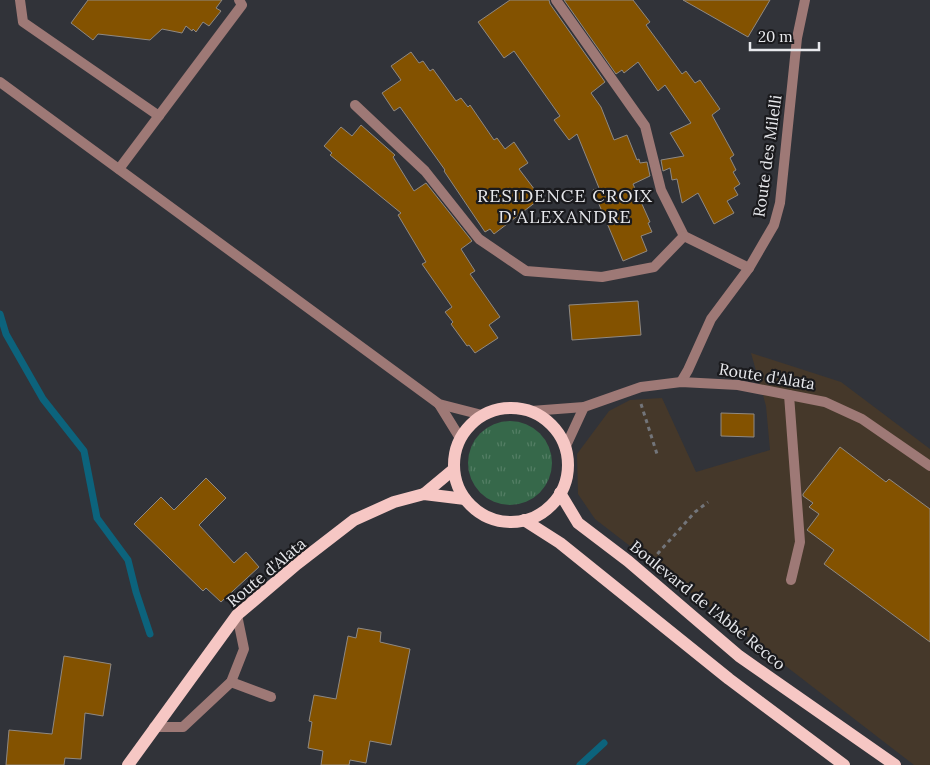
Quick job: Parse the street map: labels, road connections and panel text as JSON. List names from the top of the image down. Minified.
{"streets":{"main road":["Route d'Alata","Boulevard de l'Abbé Recco"],"street":["Route des Milelli"]},"crossings":[["Route des Milelli","Route d'Alata"],["Route d'Alata","Boulevard de l'Abbé Recco"]],"districts":["RESIDENCE CROIX D'ALEXANDRE"],"scale_bar":"20 m"}
